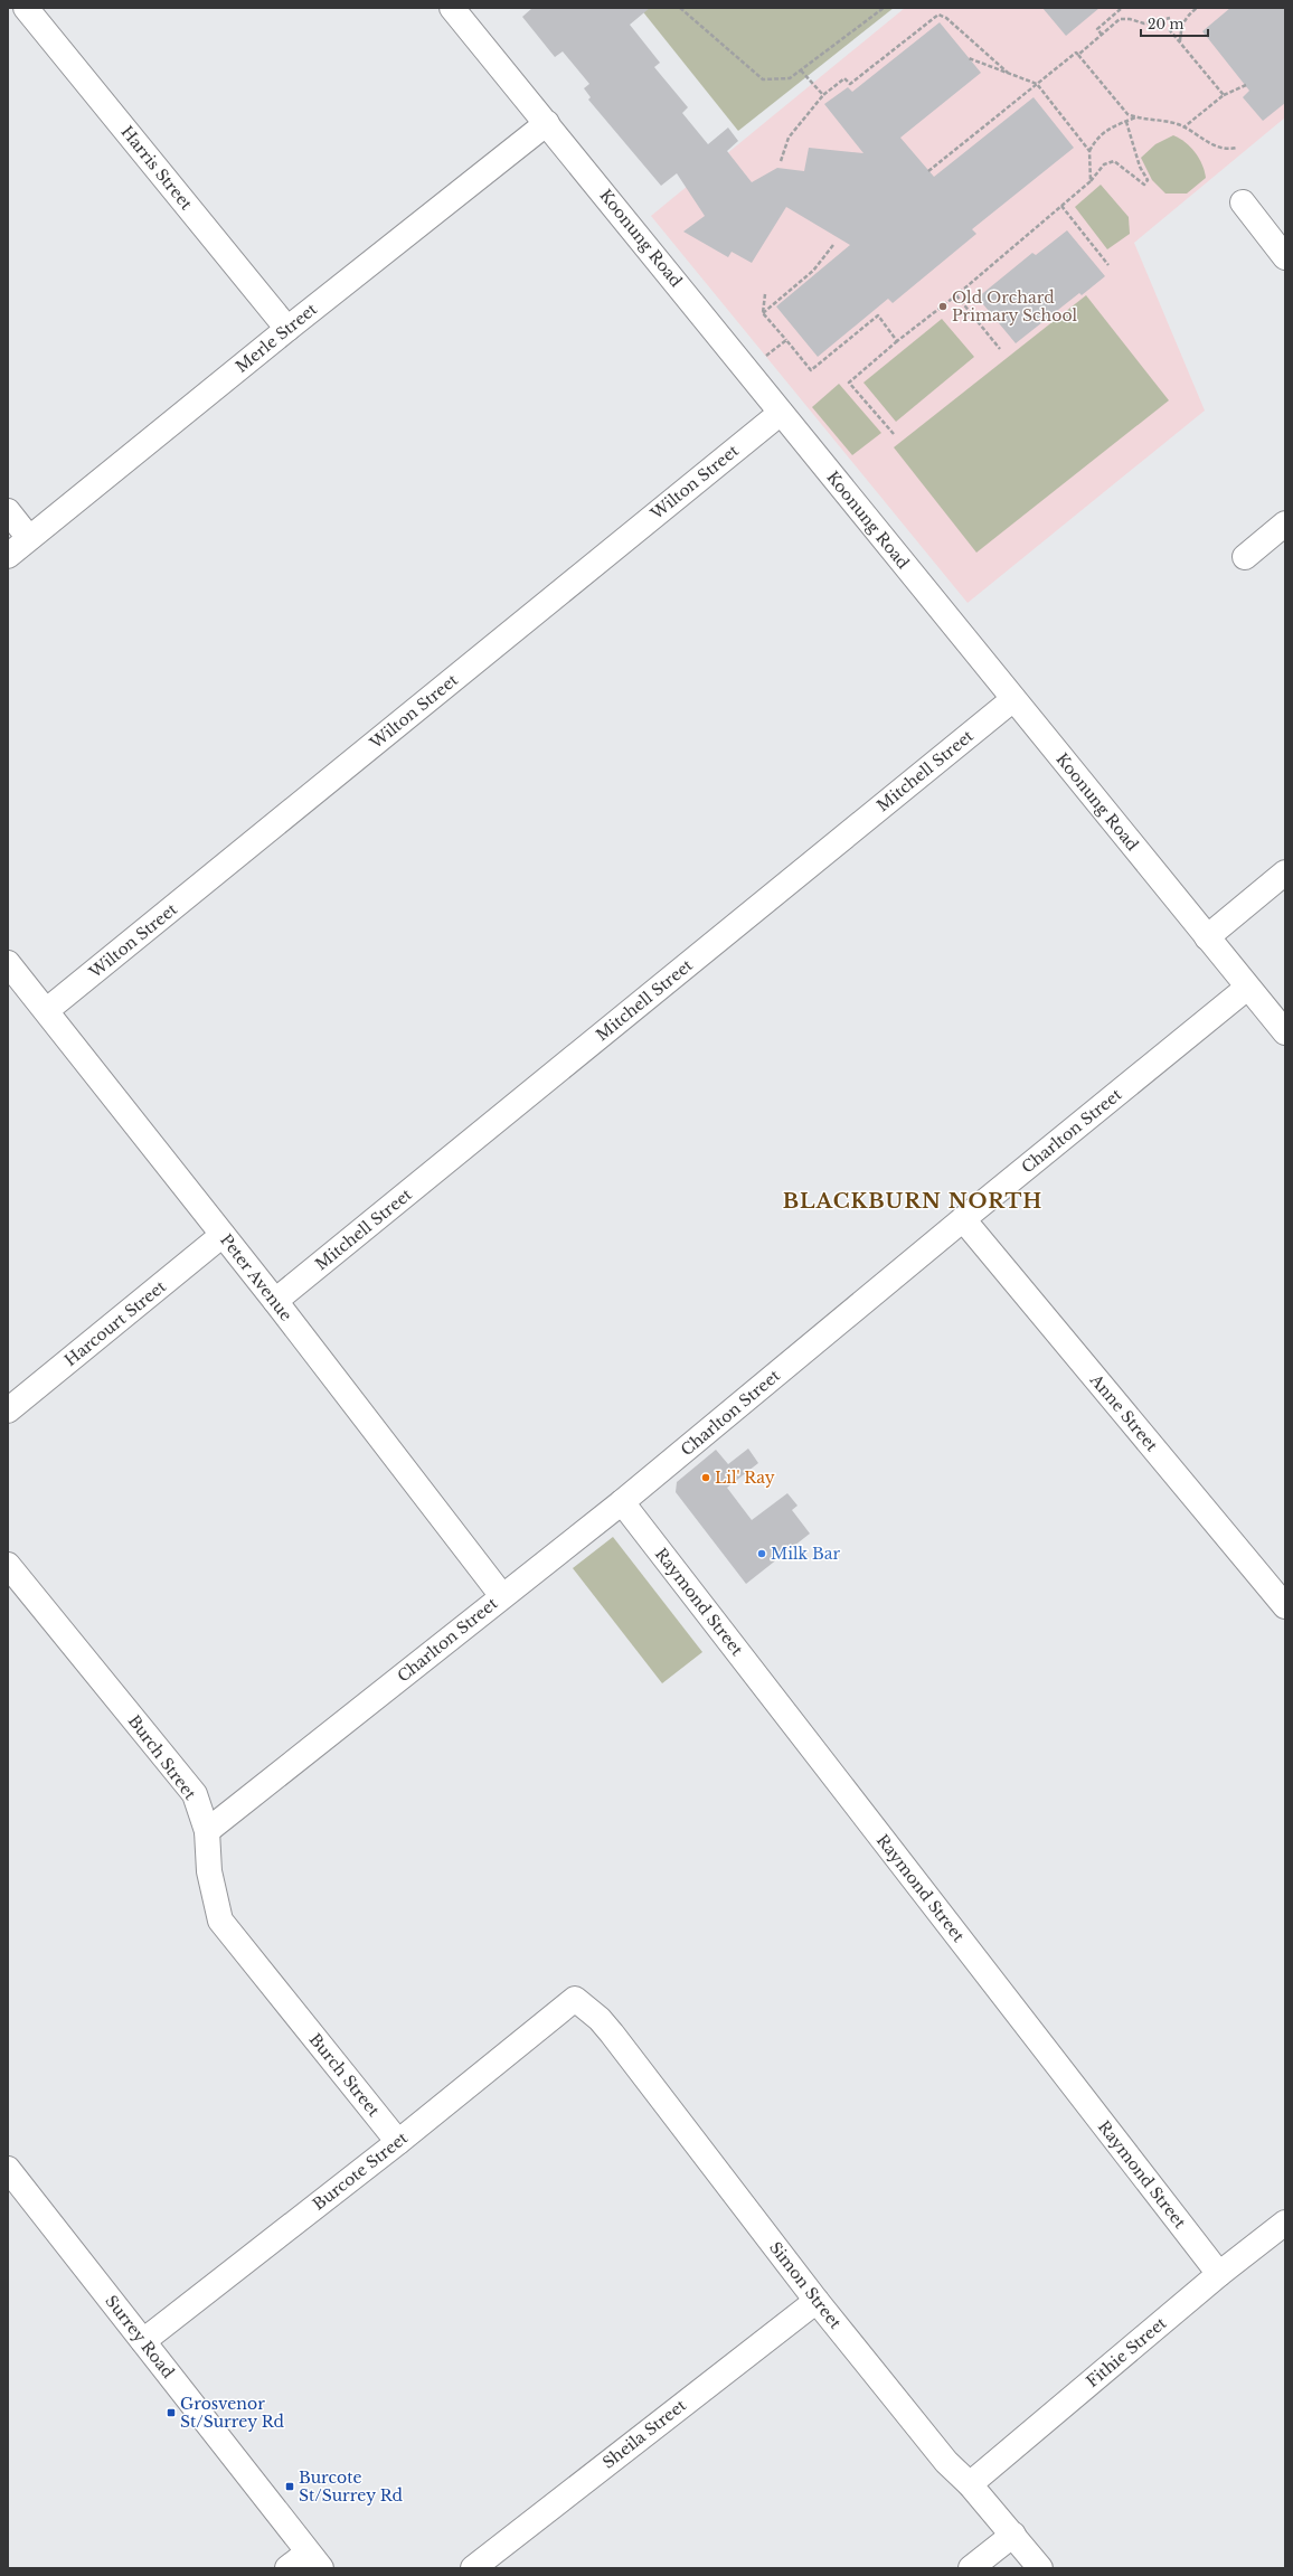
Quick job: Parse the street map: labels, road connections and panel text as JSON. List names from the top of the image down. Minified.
{"streets":{"street":["Harris Street","Koonung Road","Merle Street","Wilton Street","Mitchell Street","Charlton Street","Peter Avenue","Harcourt Street","Anne Street","Raymond Street","Burch Street","Burcote Street","Simon Street","Surrey Road","Fithie Street","Sheila Street"]},"crossings":[["Harris Street","Merle Street"],["Koonung Road","Merle Street"],["Koonung Road","Wilton Street"],["Koonung Road","Mitchell Street"],["Koonung Road","Charlton Street"],["Wilton Street","Peter Avenue"],["Mitchell Street","Peter Avenue"],["Charlton Street","Peter Avenue"],["Charlton Street","Anne Street"],["Charlton Street","Raymond Street"],["Charlton Street","Burch Street"],["Peter Avenue","Harcourt Street"],["Raymond Street","Fithie Street"],["Burch Street","Burcote Street"],["Burcote Street","Simon Street"],["Burcote Street","Surrey Road"],["Simon Street","Fithie Street"],["Simon Street","Sheila Street"]],"districts":["BLACKBURN NORTH"],"places":{"other":["Old Orchard Primary School","Lil' Ray","Milk Bar"],"transit":["Grosvenor St/Surrey Rd","Burcote St/Surrey Rd"]},"scale_bar":"20 m"}
